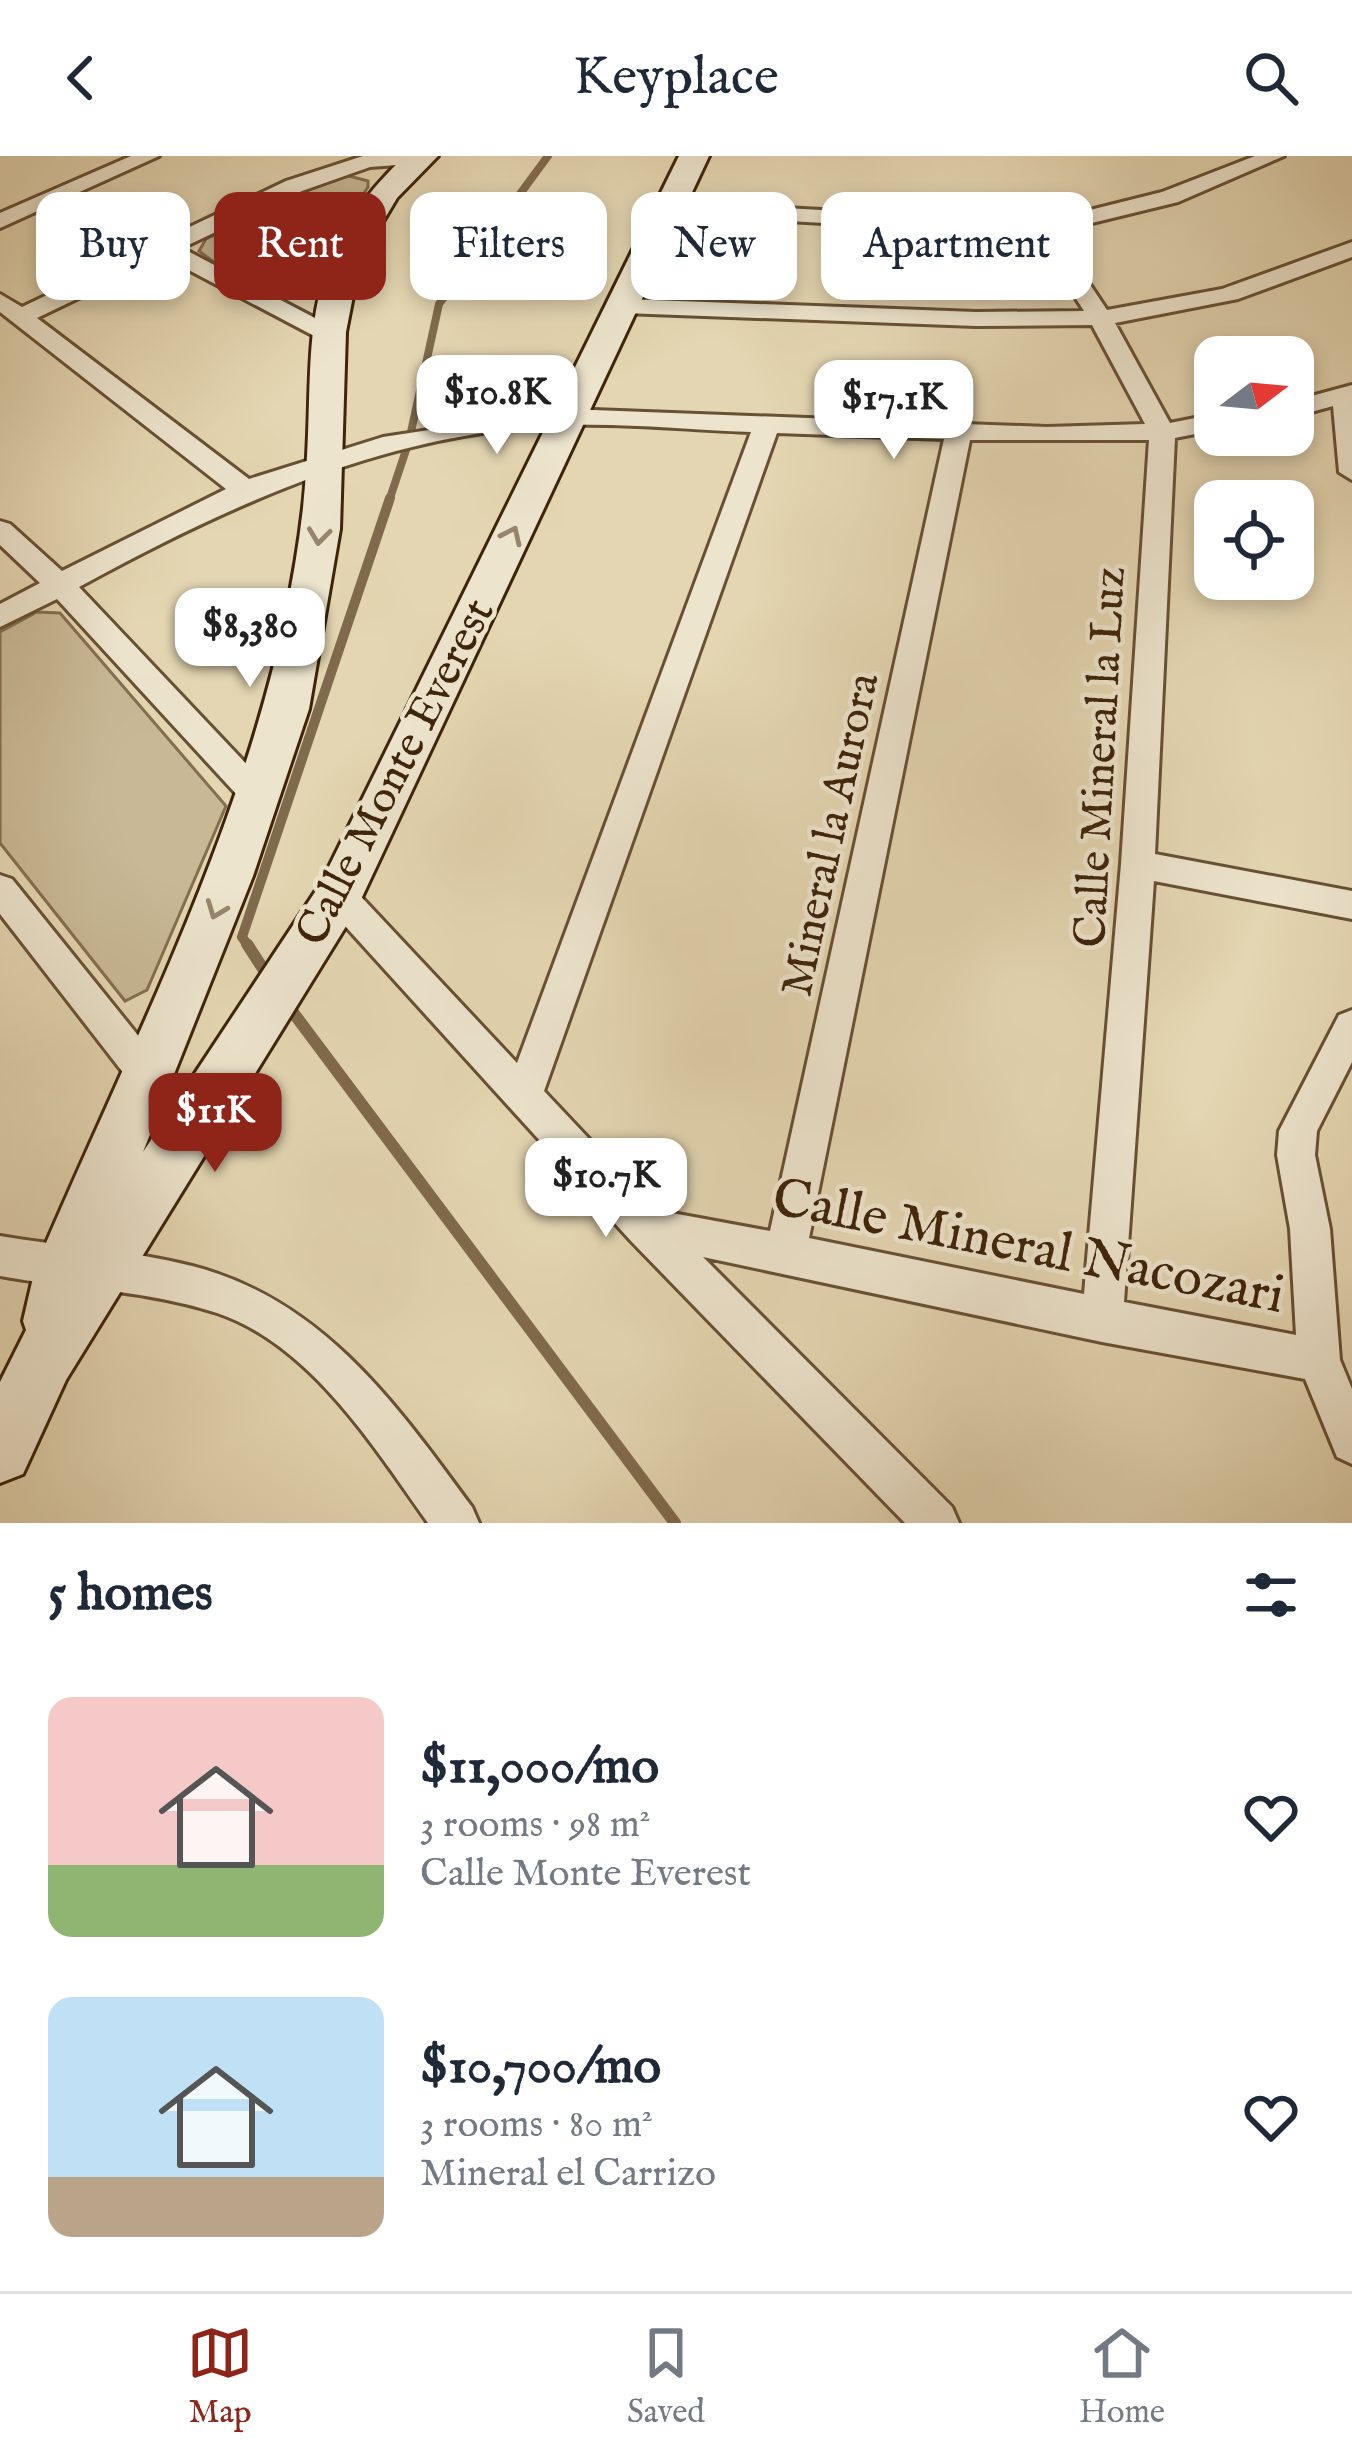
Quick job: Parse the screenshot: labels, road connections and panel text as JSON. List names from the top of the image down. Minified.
{"streets":{"street":["Calle Mineral la Luz","Calle Monte Everest","Mineral la Aurora","Calle Mineral Nacozari"]},"crossings":[["Calle Mineral la Luz","Calle Mineral Nacozari"],["Mineral la Aurora","Calle Mineral Nacozari"]],"north":"right","page":{"header":"Keyplace","chip":["Buy","Rent","Filters","New","Apartment"],"price":["$10.8K","$17.1K","$8,380","$11K","$10.7K"],"heading":"5 homes","list":[{"name":"$11,000/mo","note":"3 rooms · 98 m² · Calle Monte Everest"},{"name":"$10,700/mo","note":"3 rooms · 80 m² · Mineral el Carrizo"}],"tabs":["Map","Saved","Home"]}}
